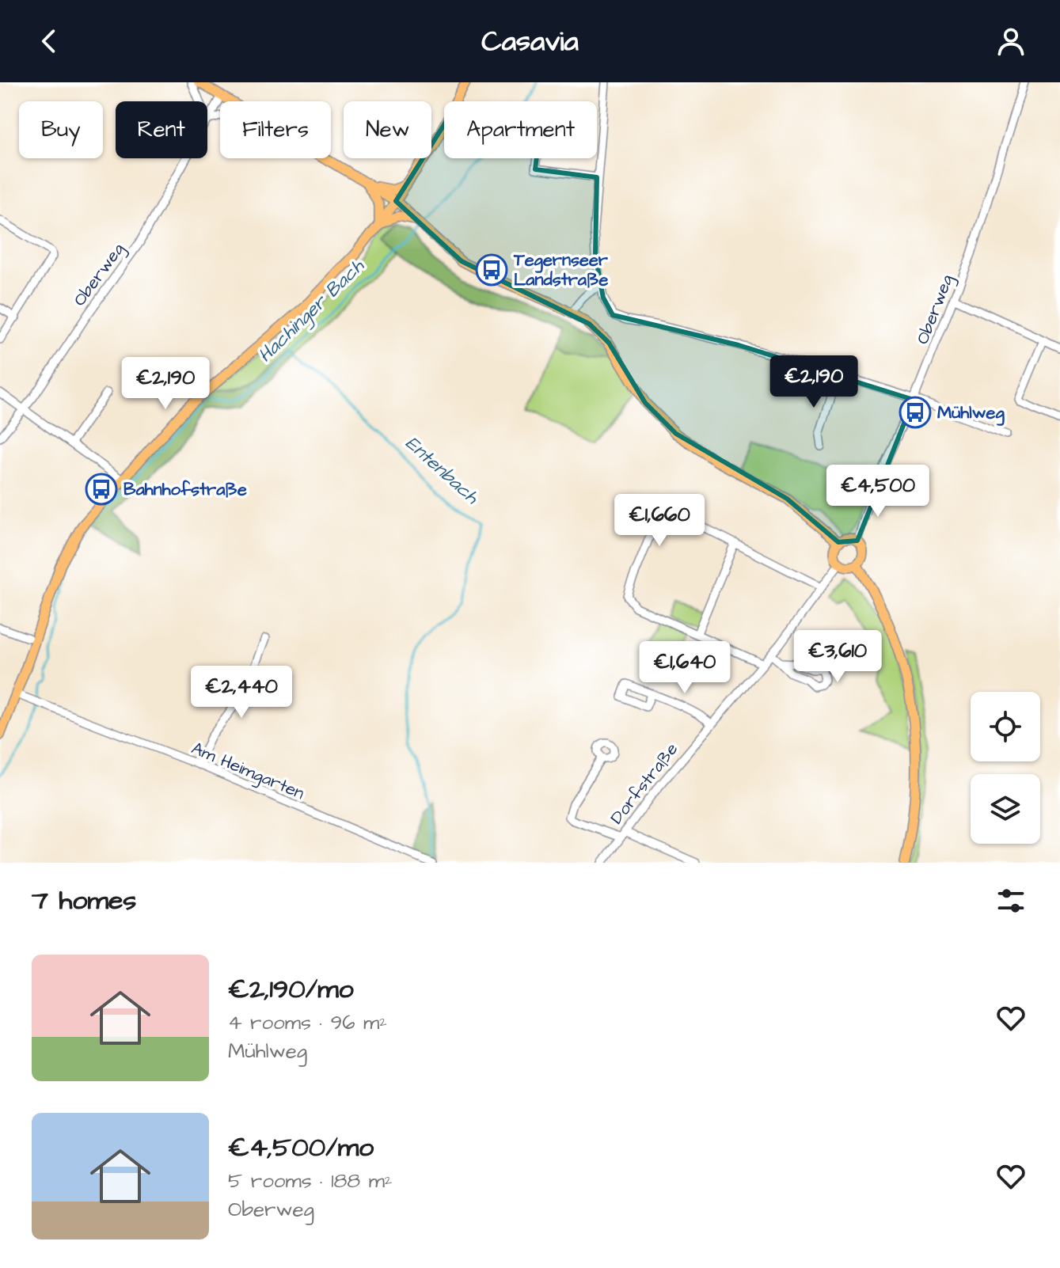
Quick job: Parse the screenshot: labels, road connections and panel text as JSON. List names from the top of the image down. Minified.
{"streets":{"street":["Oberweg","Am Heimgarten","Dorfstraße"]},"crossings":[["Oberweg","Dorfstraße"]],"water":["Hachinger Bach","Entenbach"],"places":{"bus stop":["Tegernseer Landstraße","Mühlweg","Bahnhofstraße"]},"page":{"header":"Casavia","chip":["Buy","Rent","Filters","New","Apartment"],"price":["€2,190","€2,190","€4,500","€1,660","€3,610","€1,640","€2,440"],"heading":"7 homes","list":[{"name":"€2,190/mo","note":"4 rooms · 96 m² · Mühlweg"},{"name":"€4,500/mo","note":"5 rooms · 188 m² · Oberweg"}]}}
